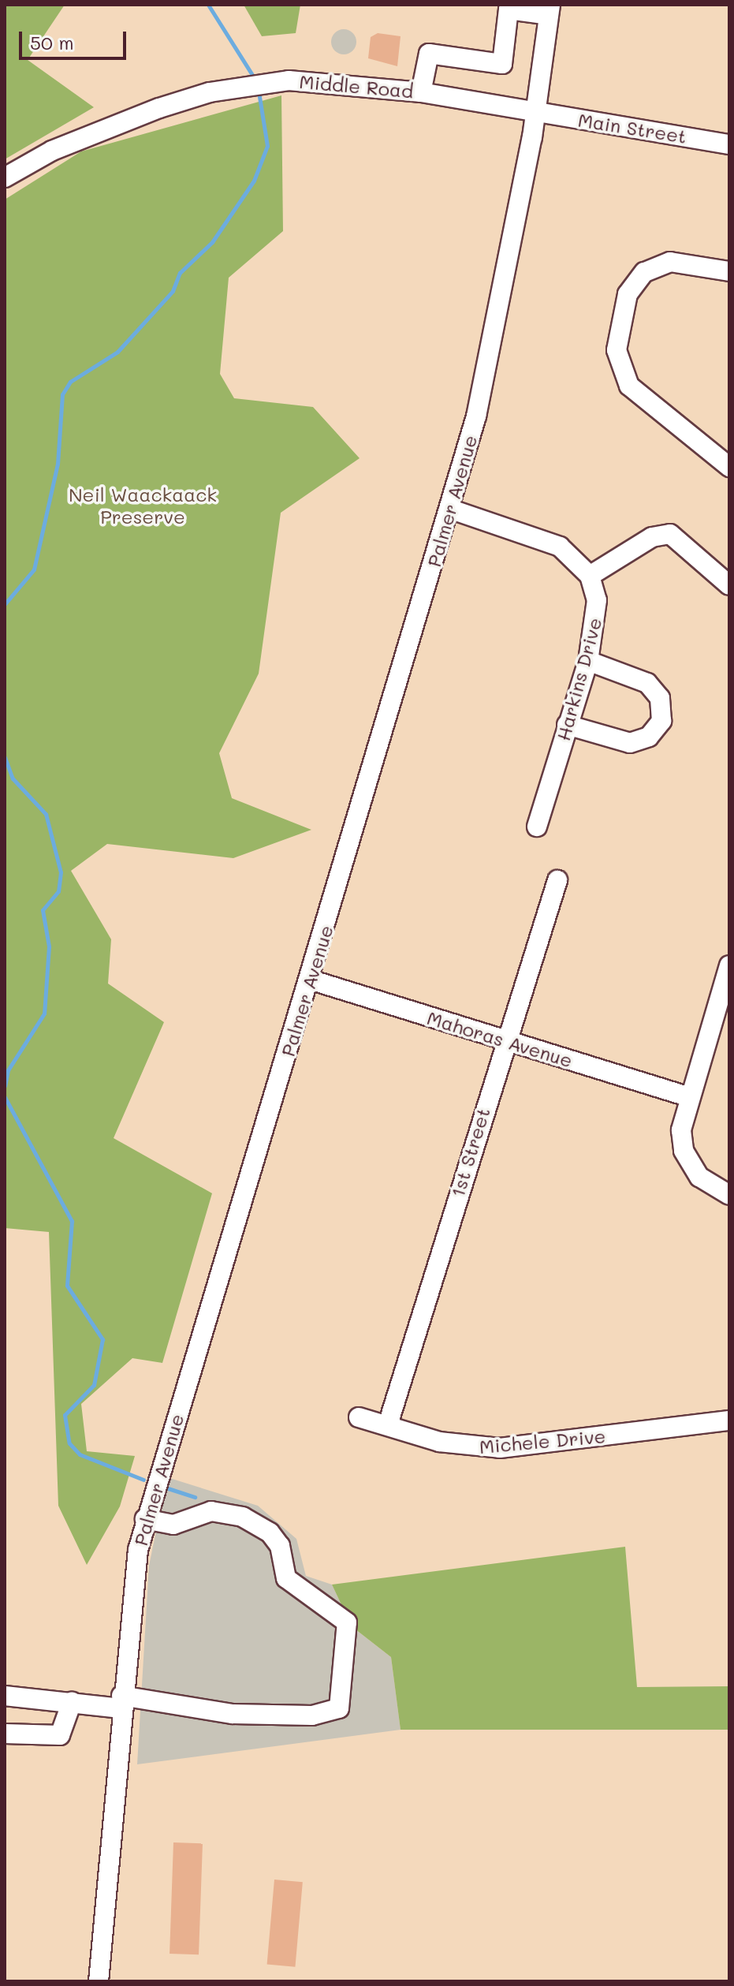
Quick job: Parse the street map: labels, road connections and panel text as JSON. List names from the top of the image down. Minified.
{"streets":{"street":["Middle Road","Main Street","Palmer Avenue","Harkins Drive","Mahoras Avenue","1st Street","Michele Drive"]},"crossings":[["Middle Road","Main Street"],["Middle Road","Palmer Avenue"],["Main Street","Palmer Avenue"],["Palmer Avenue","Mahoras Avenue"],["Mahoras Avenue","1st Street"],["1st Street","Michele Drive"]],"parks":["Neil Waackaack Preserve"],"scale_bar":"50 m"}
